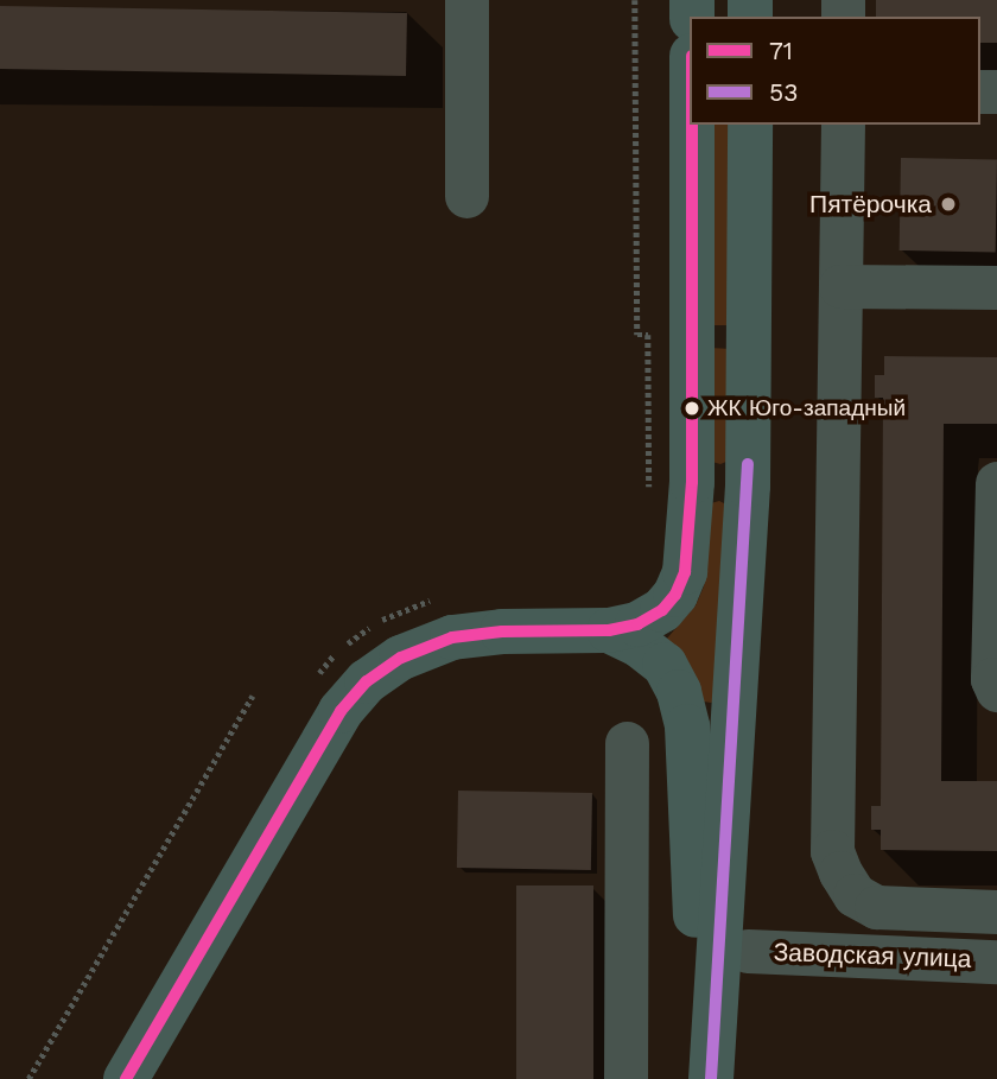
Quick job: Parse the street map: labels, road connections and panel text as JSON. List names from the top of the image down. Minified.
{"streets":{"street":["Заводская улица"]},"places":["Пятёрочка","ЖК Юго-западный"],"lines":["transit line 71","transit line 53"],"legend":["71","53"]}
